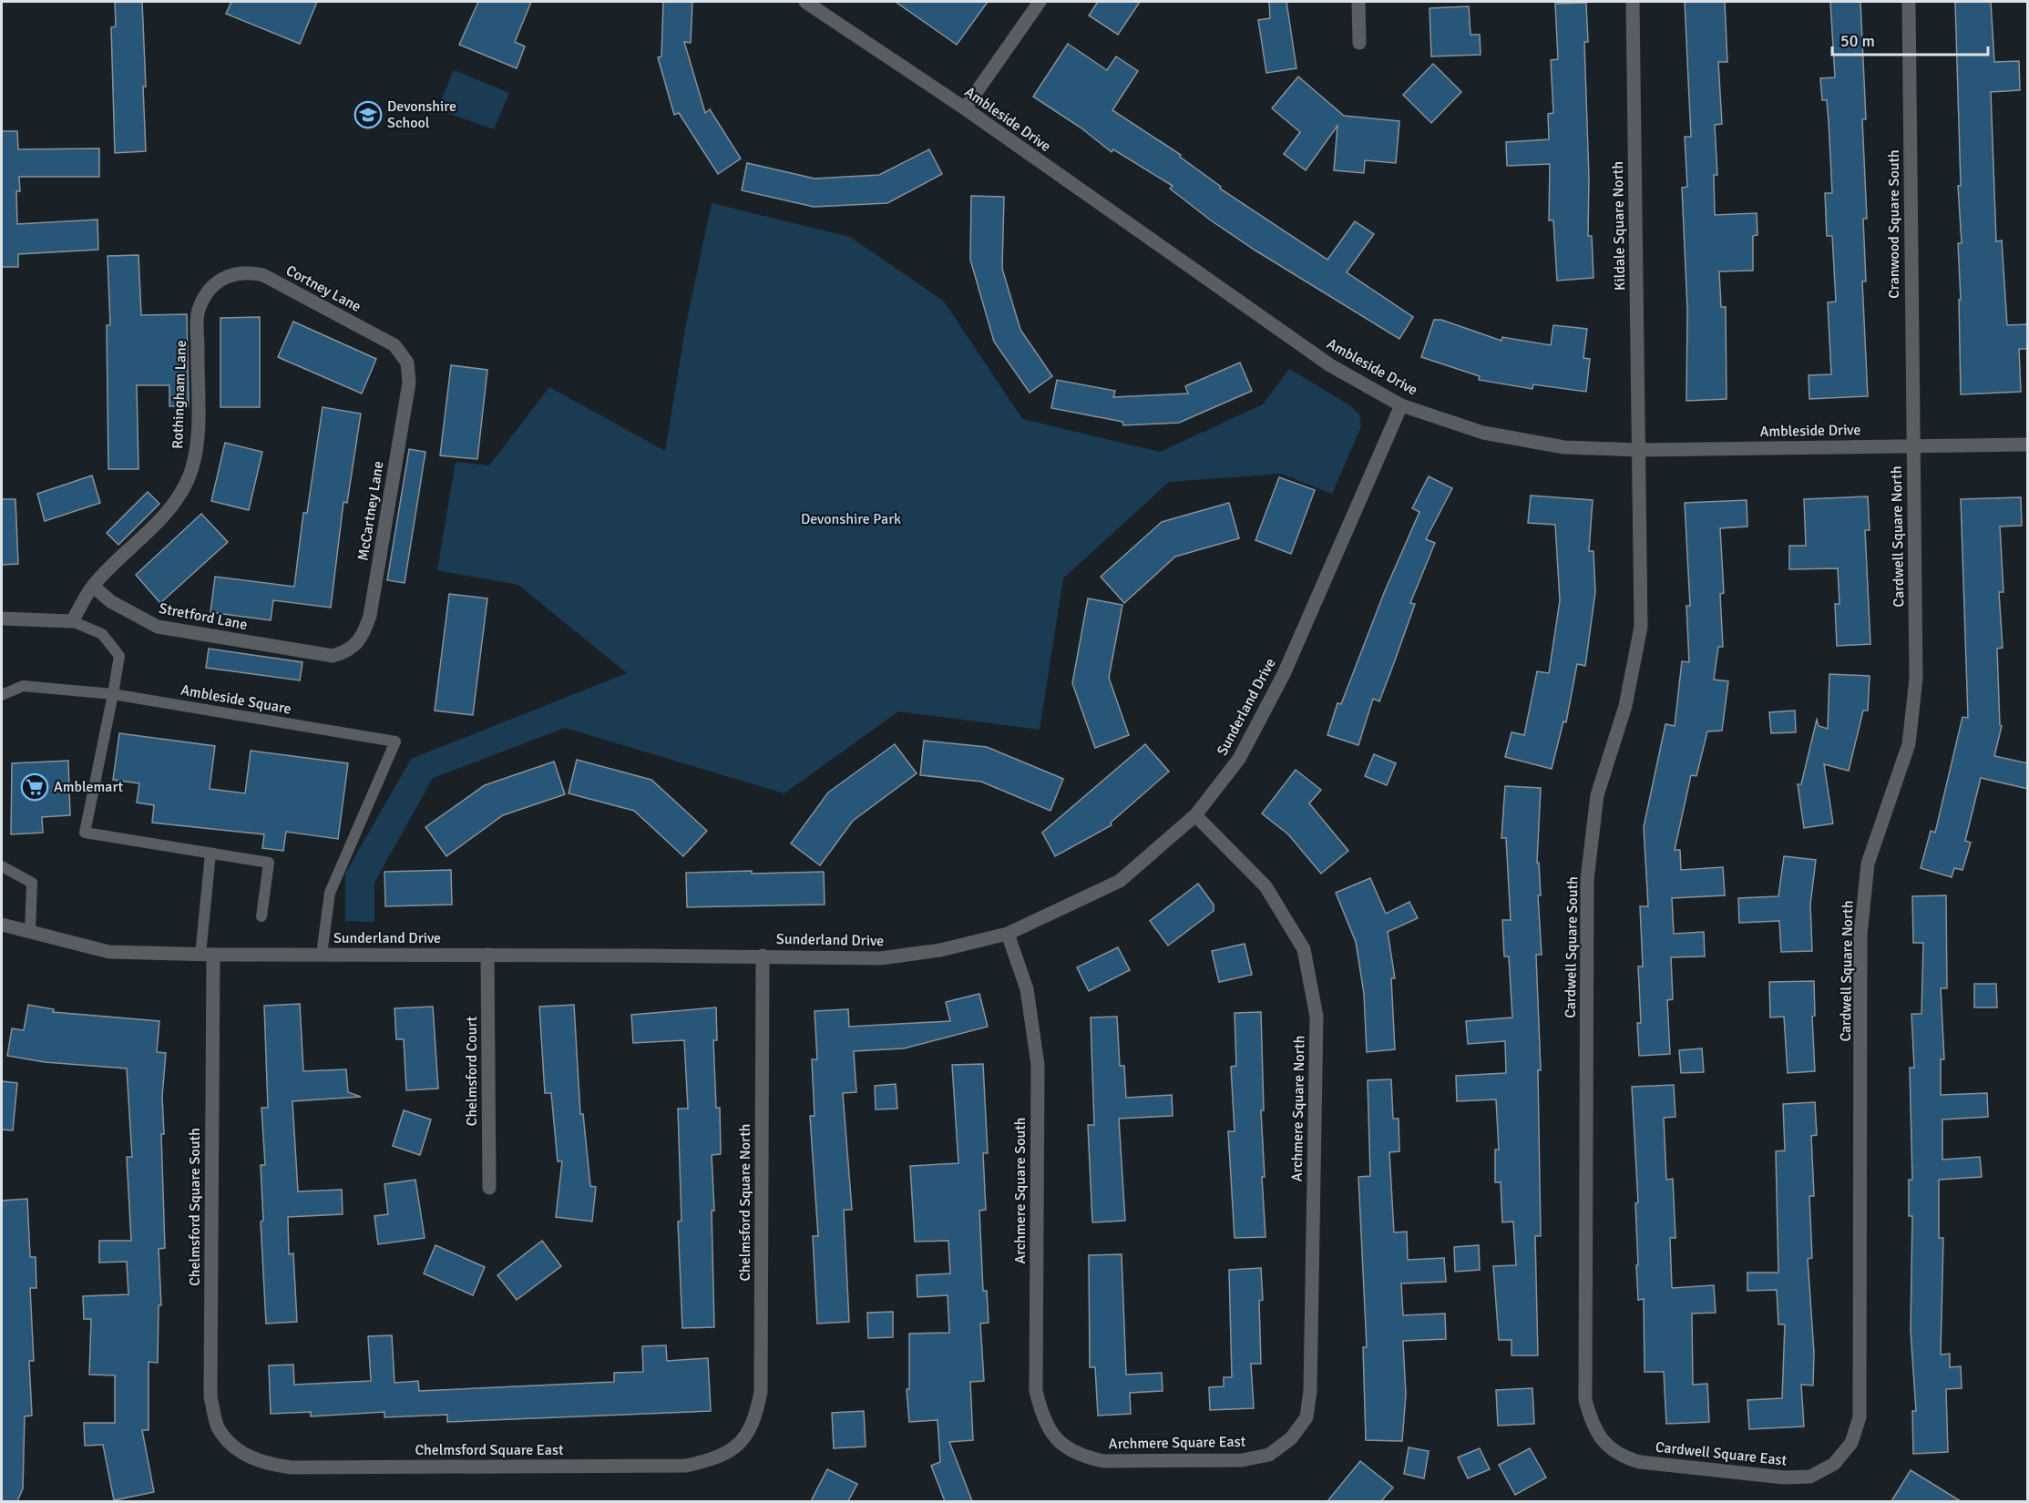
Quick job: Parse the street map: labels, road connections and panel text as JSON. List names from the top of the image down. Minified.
{"streets":{"street":["Ambleside Drive","Cranwood Square South","Kildale Square North","Cortney Lane","Rothingham Lane","McCartney Lane","Cardwell Square North","Stretford Lane","Sunderland Drive","Cardwell Square South","Chelmsford Court","Archmere Square North","Archmere Square South","Chelmsford Square North","Chelmsford Square South","Archmere Square East","Chelmsford Square East","Cardwell Square East"],"lane":["Ambleside Square"]},"crossings":[["Ambleside Drive","Cranwood Square South"],["Ambleside Drive","Kildale Square North"],["Ambleside Drive","Cardwell Square North"],["Ambleside Drive","Sunderland Drive"],["Ambleside Drive","Cardwell Square South"],["Cranwood Square South","Cardwell Square North"],["Kildale Square North","Cardwell Square South"],["Cortney Lane","Rothingham Lane"],["Cortney Lane","McCartney Lane"],["Rothingham Lane","Stretford Lane"],["McCartney Lane","Stretford Lane"],["Cardwell Square North","Cardwell Square East"],["Ambleside Square","Sunderland Drive"],["Sunderland Drive","Chelmsford Court"],["Sunderland Drive","Archmere Square North"],["Sunderland Drive","Archmere Square South"],["Sunderland Drive","Chelmsford Square North"],["Sunderland Drive","Chelmsford Square South"],["Cardwell Square South","Cardwell Square East"],["Archmere Square North","Archmere Square East"],["Archmere Square South","Archmere Square East"],["Chelmsford Square North","Chelmsford Square East"],["Chelmsford Square South","Chelmsford Square East"]],"parks":["Devonshire Park"],"places":{"school or university":["Devonshire School"],"supermarket":["Amblemart"]},"scale_bar":"50 m"}
